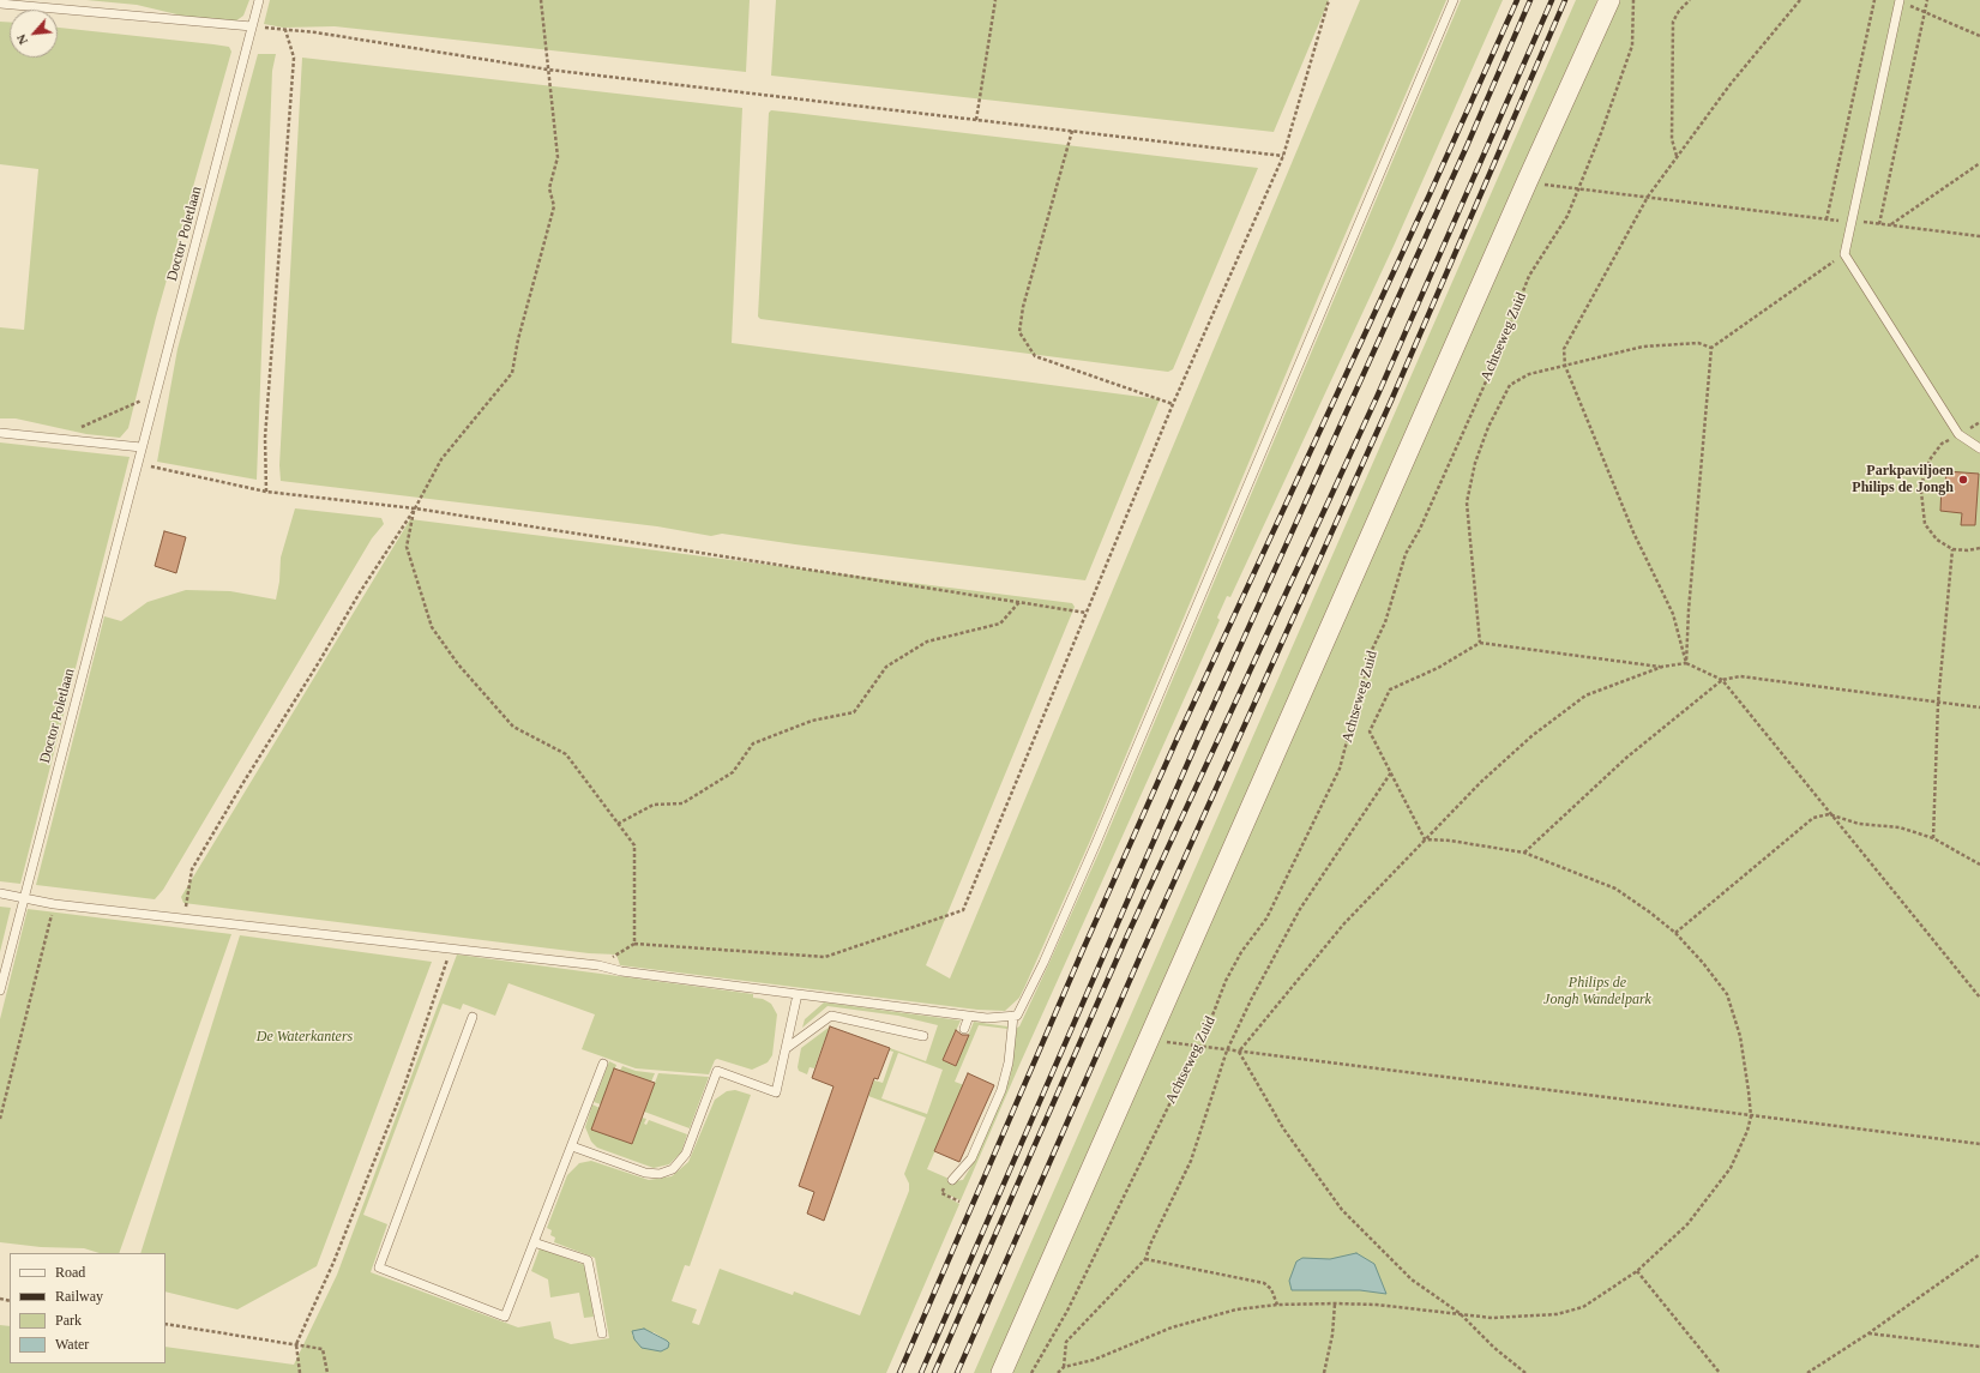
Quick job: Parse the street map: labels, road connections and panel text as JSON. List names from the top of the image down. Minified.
{"streets":{"lane":["Doctor Poletlaan"],"path":["Achtseweg Zuid"]},"parks":["Philips de Jongh Wandelpark","De Waterkanters"],"places":["Parkpaviljoen Philips de Jongh"],"legend":["Road","Railway","Park","Water"],"north":"bottom left"}
